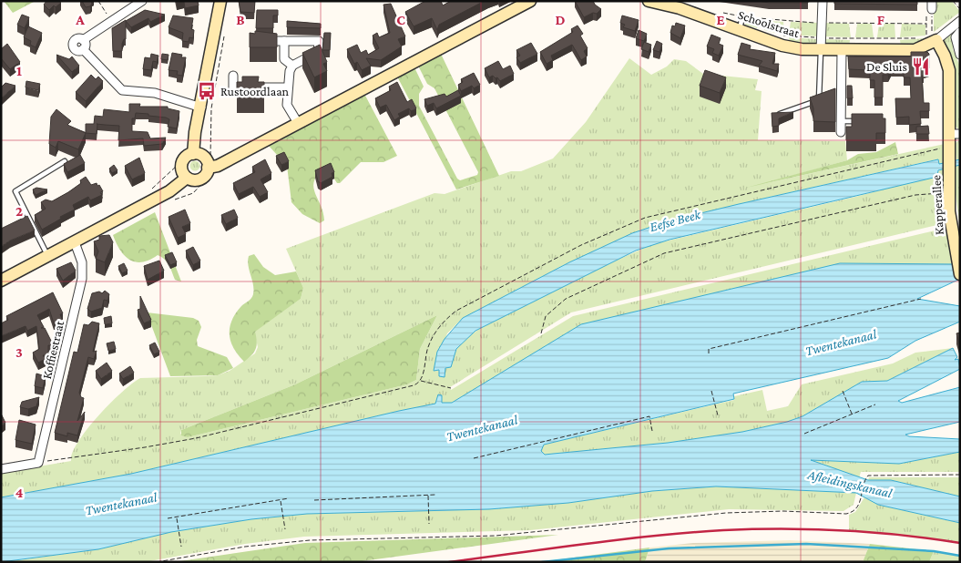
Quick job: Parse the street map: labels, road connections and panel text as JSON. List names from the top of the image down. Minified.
{"streets":{"street":["Schoolstraat","Kapperallee","Koffiestraat"]},"crossings":[["Schoolstraat","Kapperallee"]],"water":["Eefse Beek","Twentekanaal","Afleidingskanaal"],"places":{"restaurant":["De Sluis"],"bus stop":["Rustoordlaan"]},"grid":{"columns":["A","B","C","D","E","F"],"rows":["1","2","3","4"]}}
